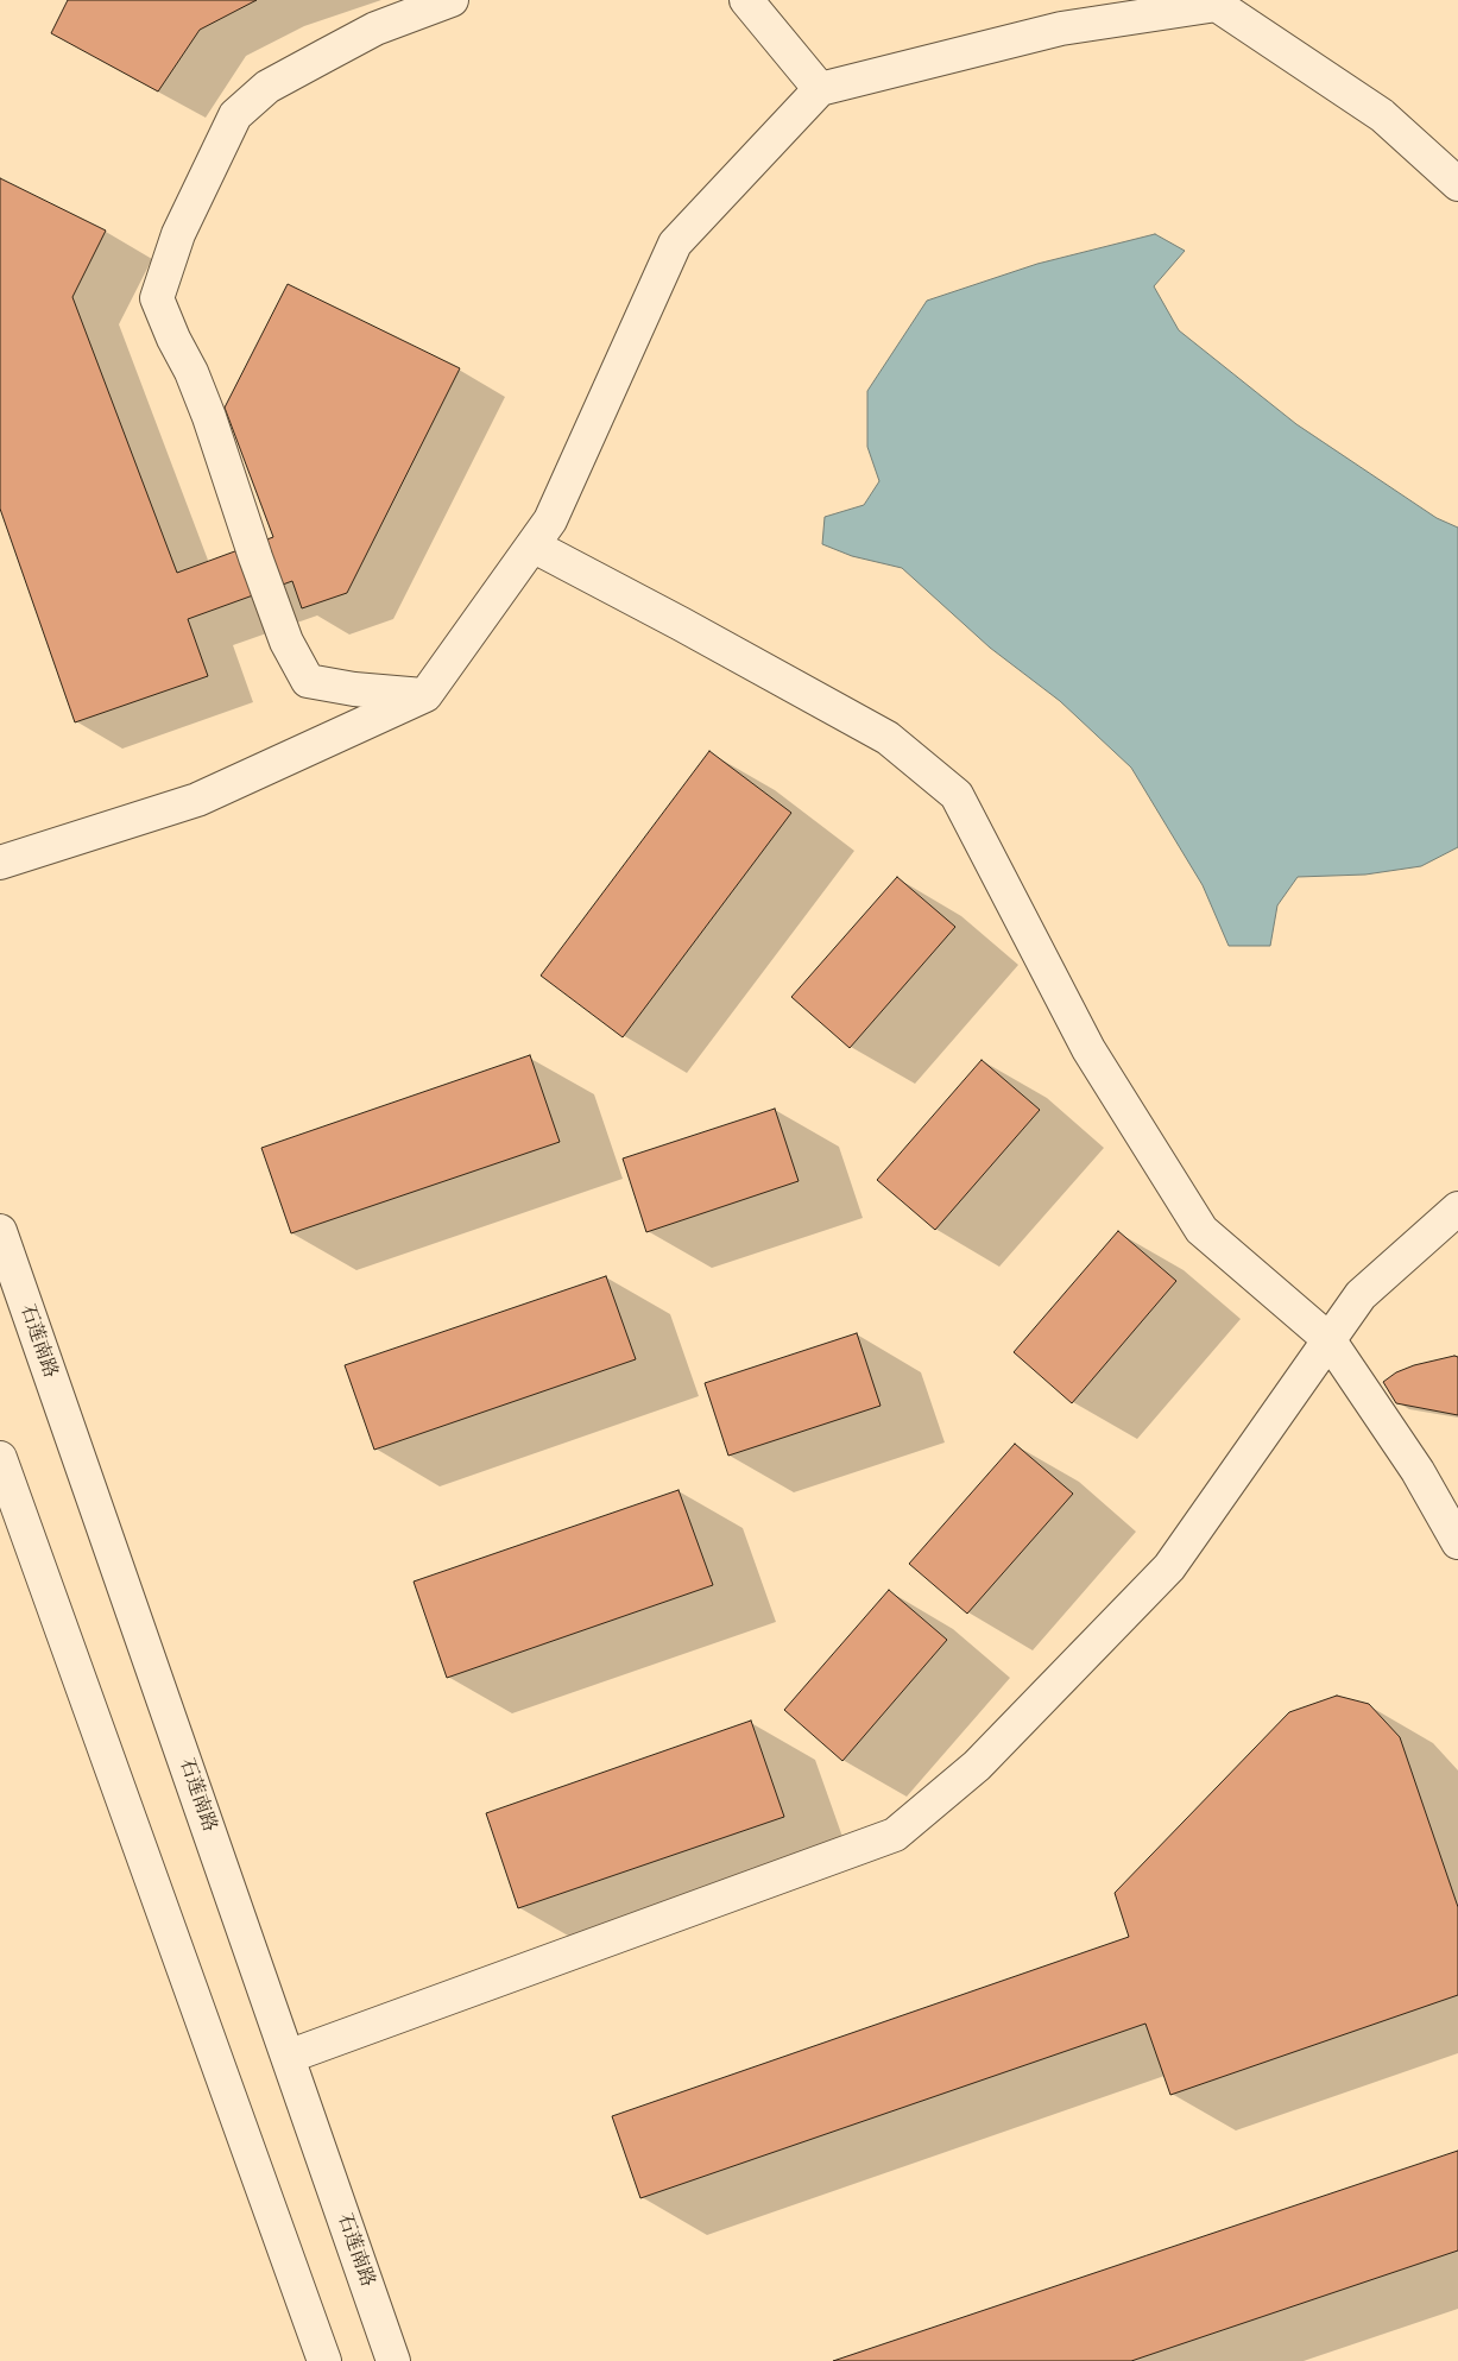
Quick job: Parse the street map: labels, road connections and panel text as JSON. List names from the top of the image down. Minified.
{"streets":{"street":["石莲南路"]}}
